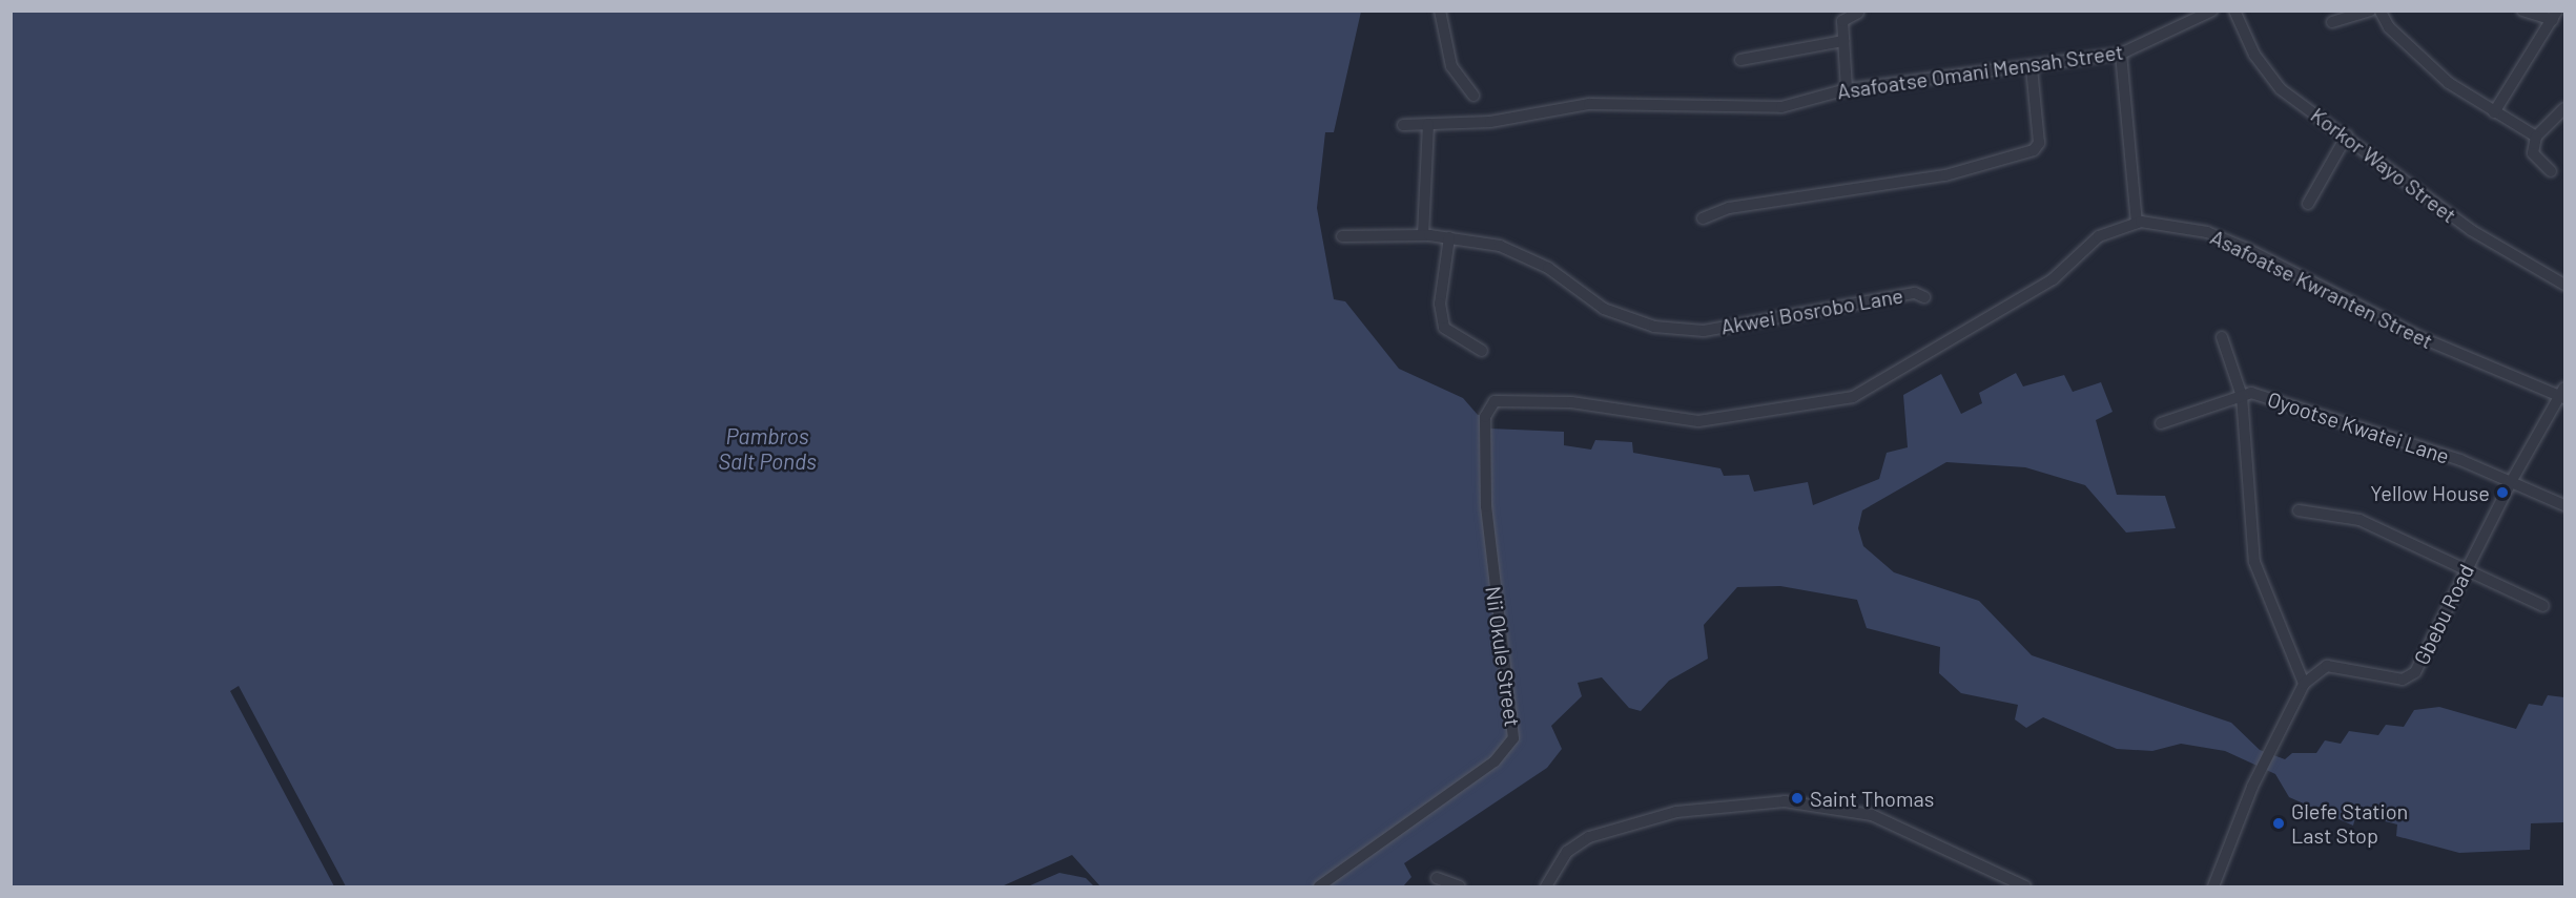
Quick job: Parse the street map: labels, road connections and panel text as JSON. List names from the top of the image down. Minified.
{"streets":{"street":["Asafoatse Omani Mensah Street","Korkor Wayo Street","Asafoatse Kwranten Street","Akwei Bosrobo Lane","Oyootse Kwatei Lane","Gbebu Road","Nii Okule Street"]},"crossings":[["Asafoatse Kwranten Street","Gbebu Road"],["Asafoatse Kwranten Street","Nii Okule Street"],["Oyootse Kwatei Lane","Gbebu Road"]],"water":["Pambros Salt Ponds"],"places":["Yellow House","Saint Thomas","Glefe Station Last Stop"]}
